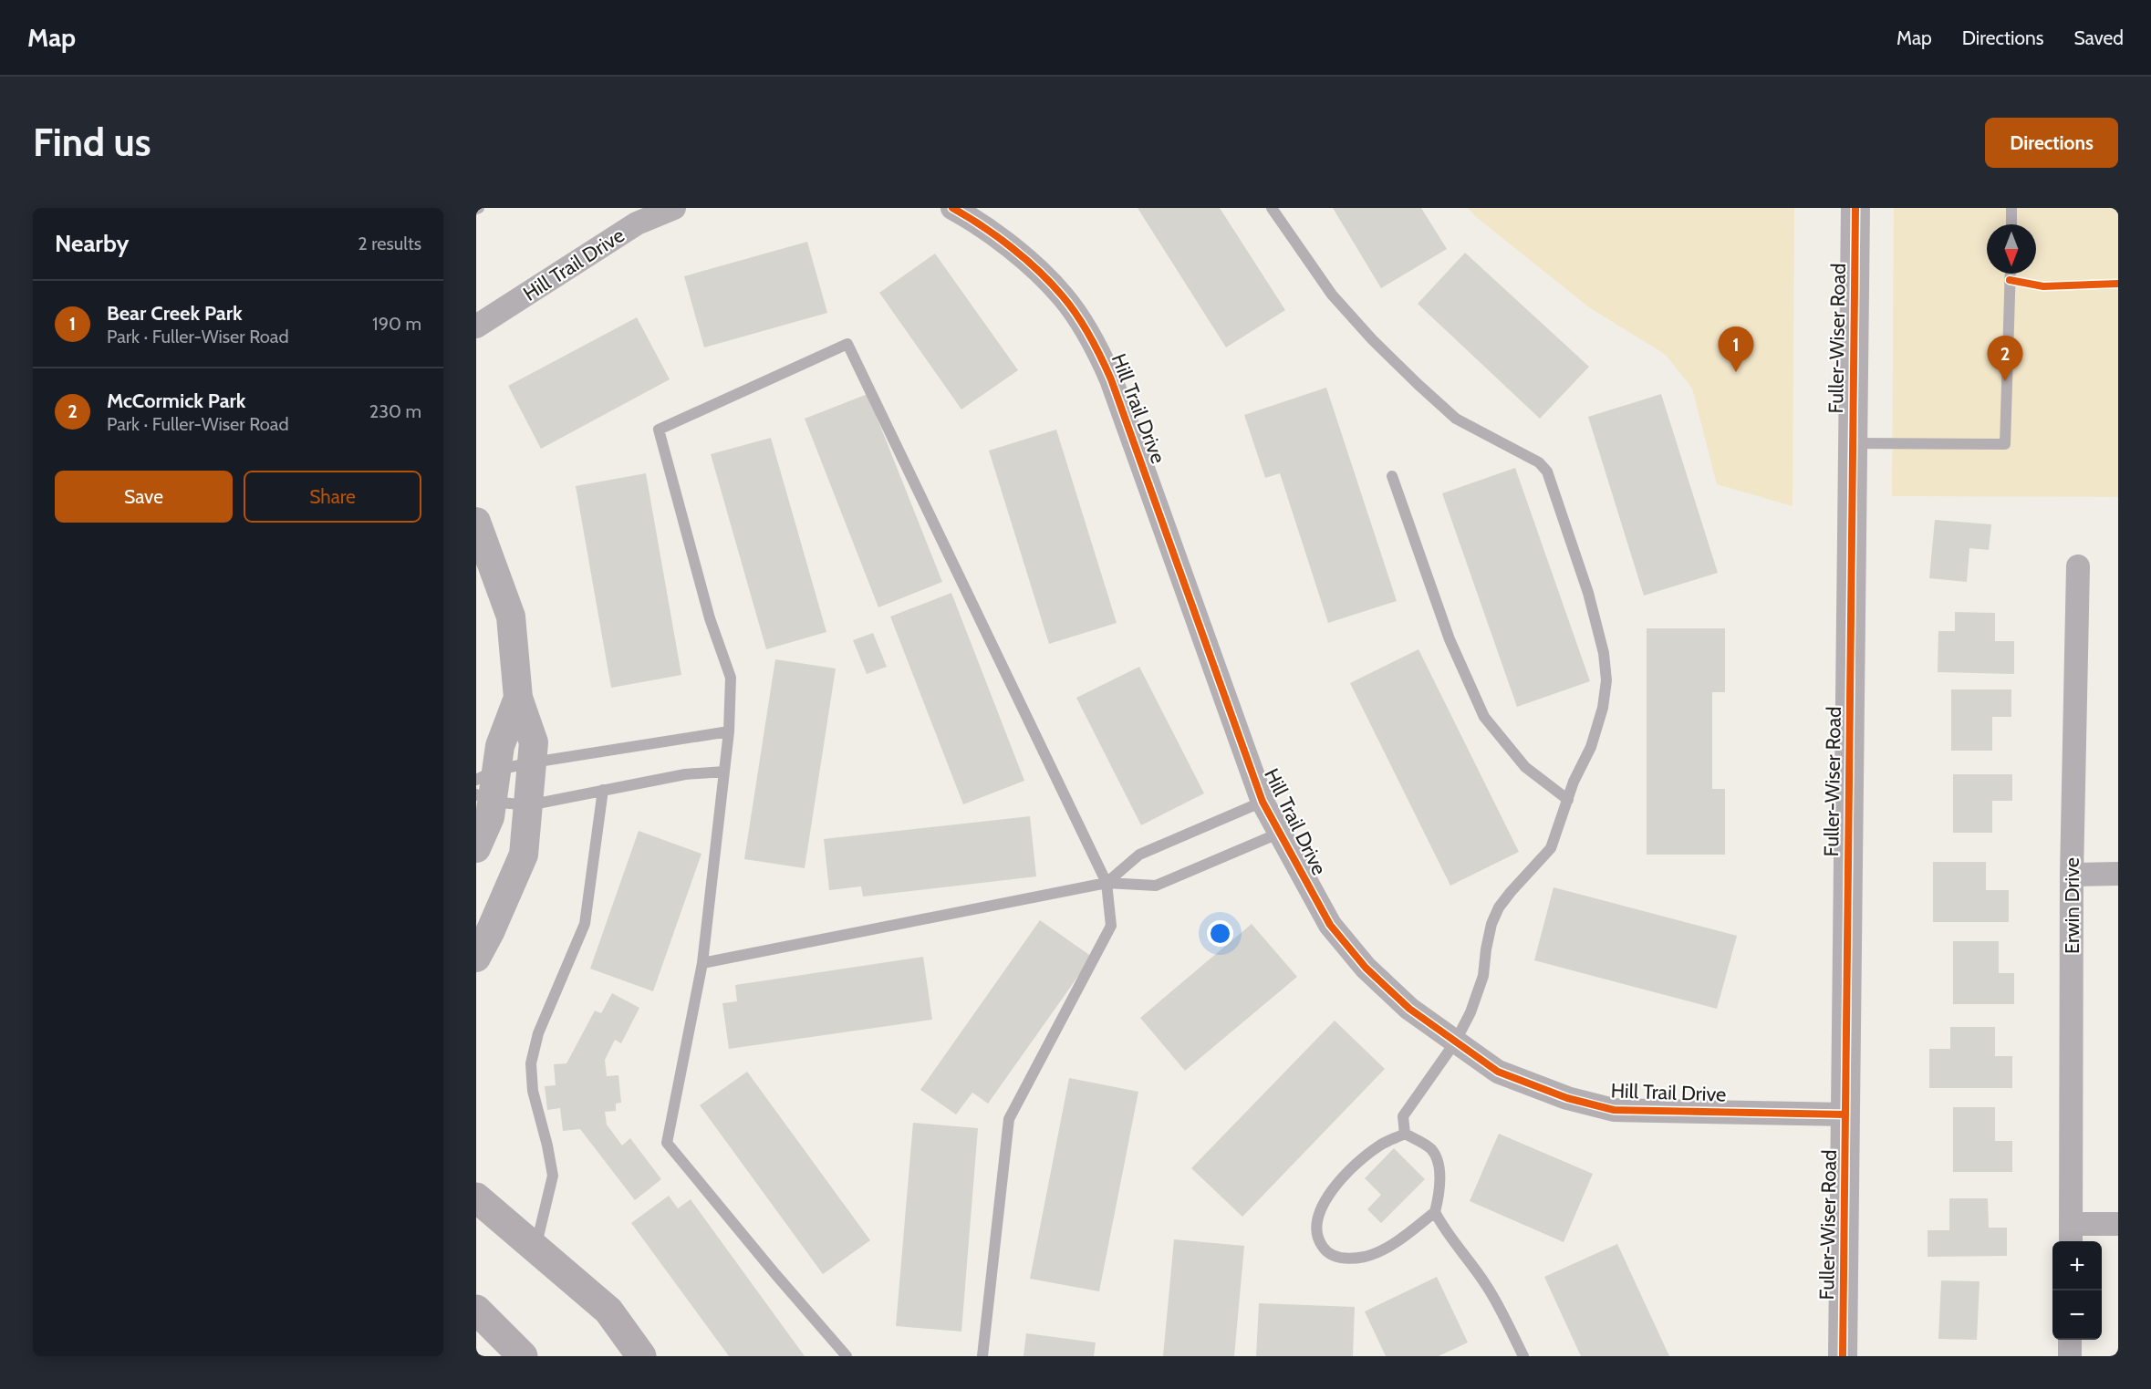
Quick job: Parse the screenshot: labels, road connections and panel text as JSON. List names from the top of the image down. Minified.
{"streets":{"street":["Hill Trail Drive","Fuller-Wiser Road","Erwin Drive"]},"crossings":[["Hill Trail Drive","Fuller-Wiser Road"]],"north":"bottom","page":{"header":"Map","nav":["Map","Directions","Saved"],"buttons":["Directions",["Save","Share"]],"title":"Find us","heading":["Nearby","2 results"],"list":[{"mark":"1","name":"Bear Creek Park","note":"Park · Fuller-Wiser Road","value":"190 m"},{"mark":"2","name":"McCormick Park","note":"Park · Fuller-Wiser Road","value":"230 m"}],"pins":["1","2"],"map_buttons":["+","−"]}}
